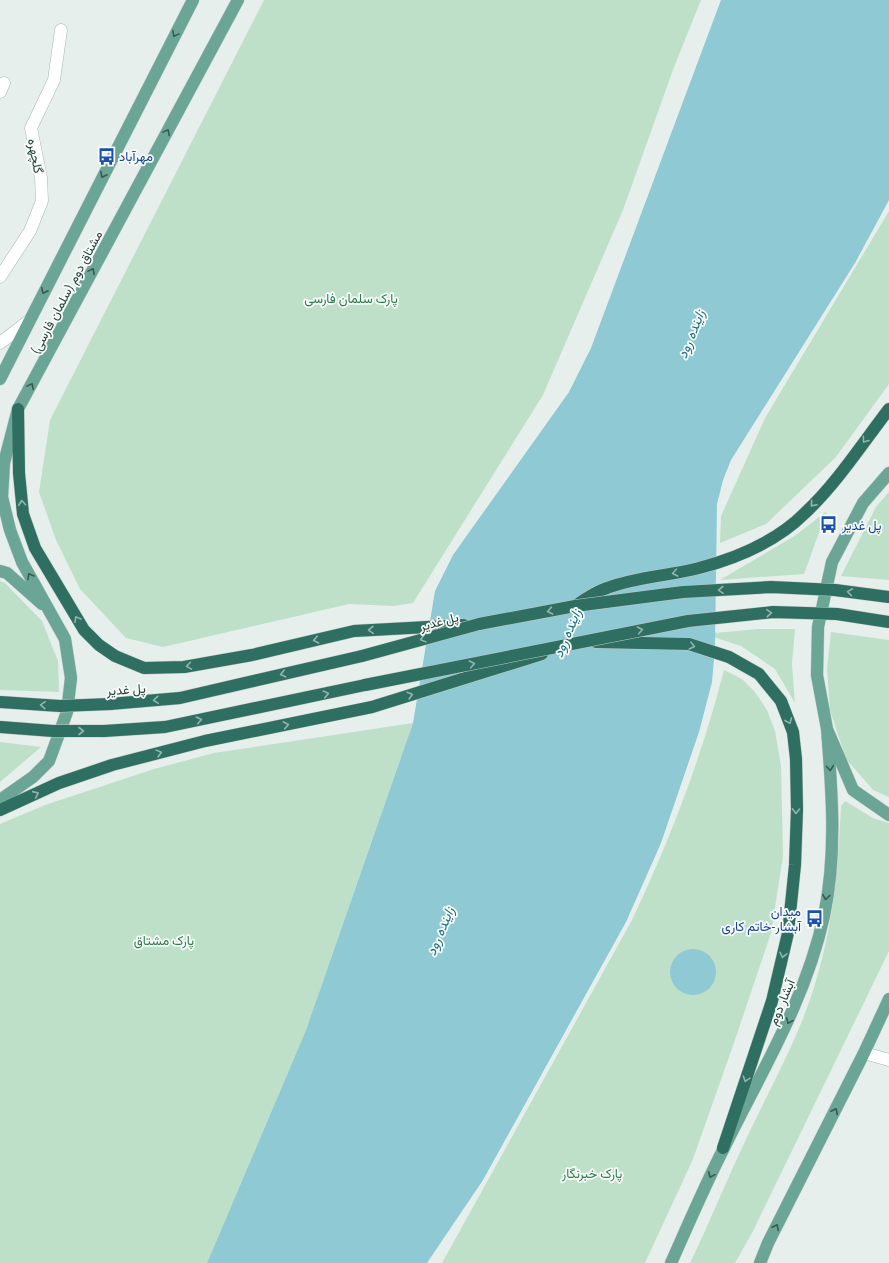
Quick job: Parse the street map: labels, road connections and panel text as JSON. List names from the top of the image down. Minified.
{"streets":{"highway":["پل غدیر"],"main road":["مشتاق دوم (سلمان فارسی)","آبشار دوم"],"street":["گلچهره"]},"water":["زاینده رود"],"parks":["پارک سلمان فارسی","پارک مشتاق","پارک خبرنگار"],"places":{"bus stop":["مهرآباد","پل غدیر","میدان آبشار-خاتم کاری"]}}
